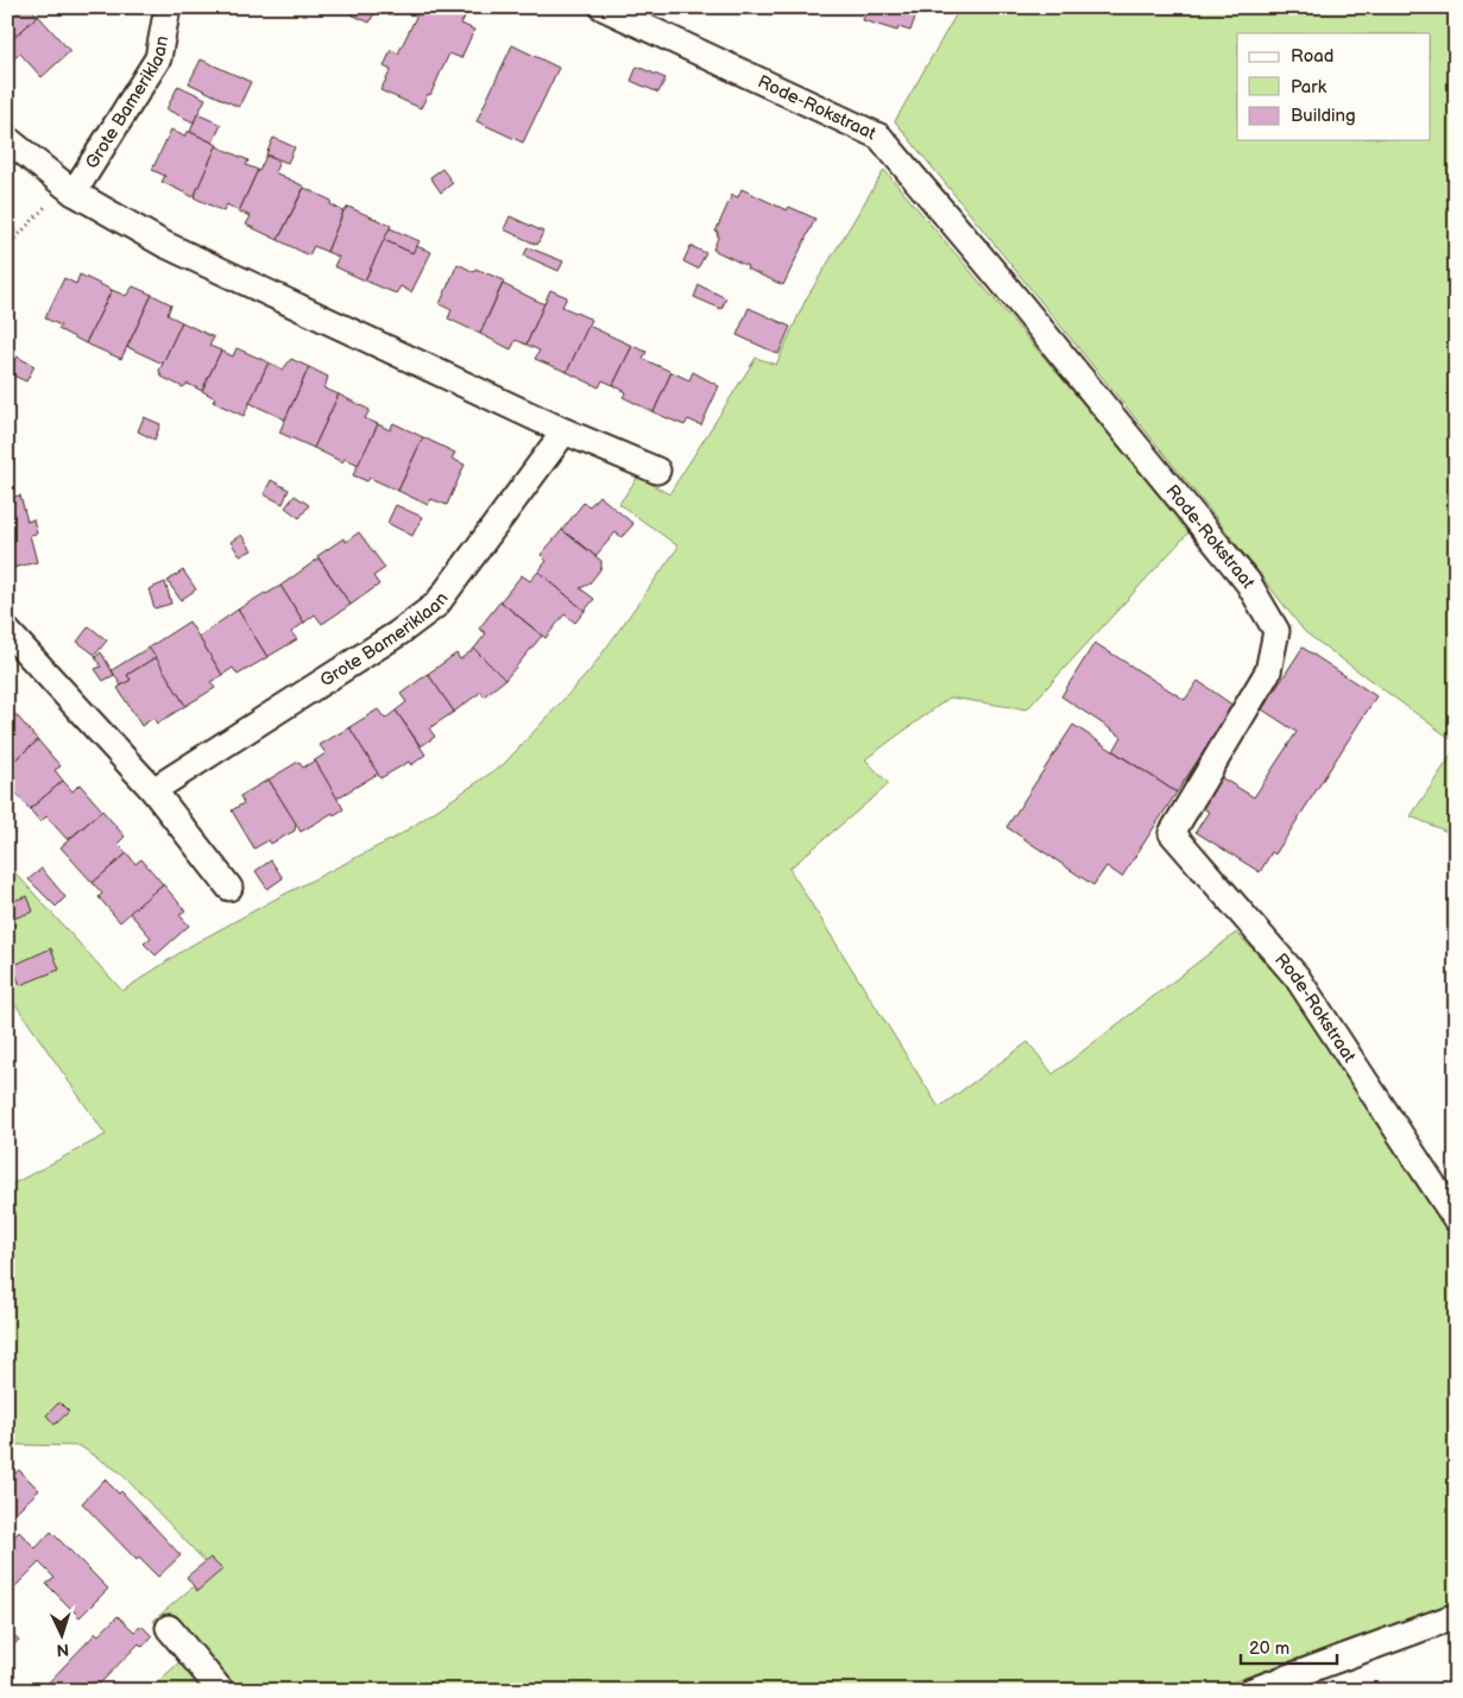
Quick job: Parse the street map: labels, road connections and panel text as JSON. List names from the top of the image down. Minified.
{"streets":{"street":["Grote Bameriklaan","Rode-Rokstraat"]},"legend":["Road","Park","Building"],"scale_bar":"20 m","north":"bottom"}
